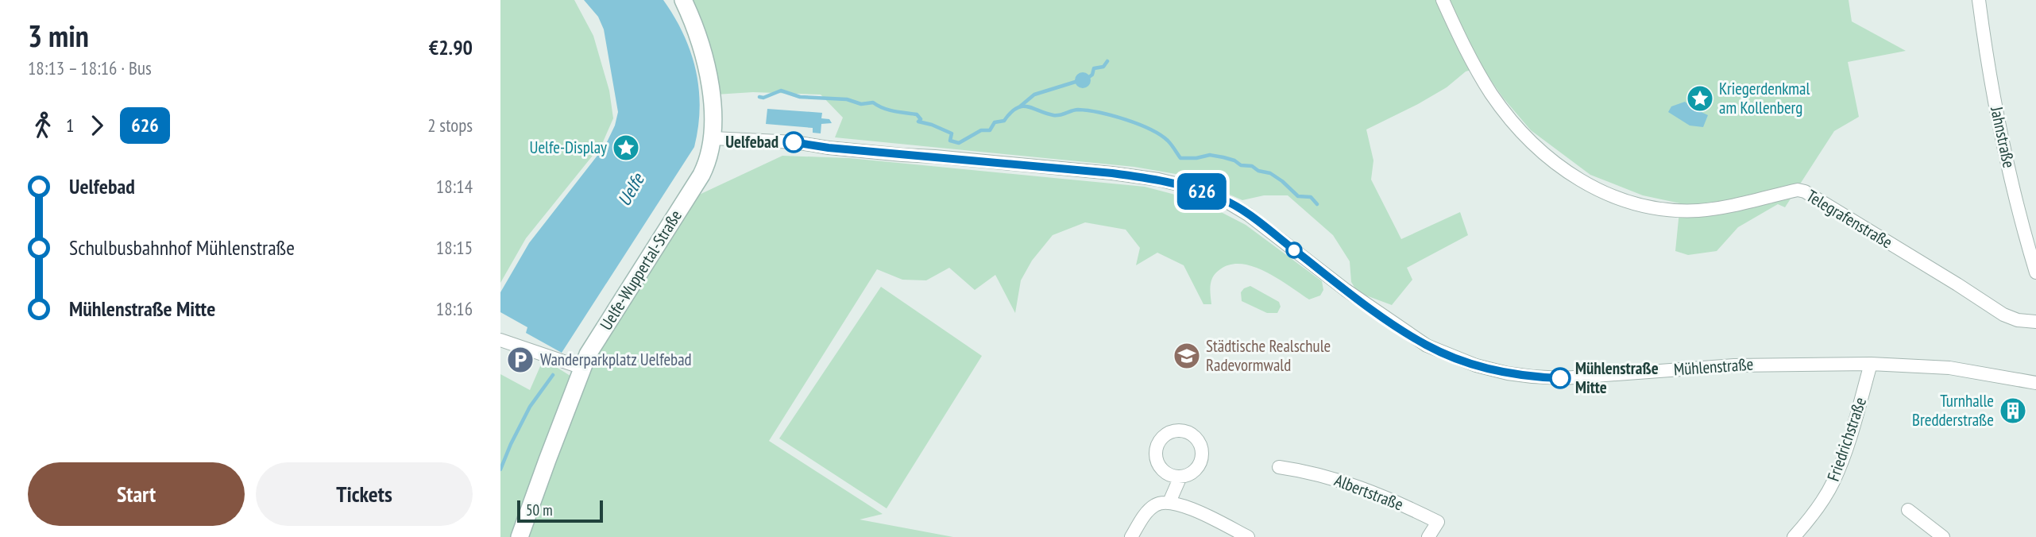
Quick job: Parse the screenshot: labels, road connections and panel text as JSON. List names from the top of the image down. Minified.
{"streets":{"main road":["Uelfe-Wuppertal-Straße"],"street":["Jahnstraße","Telegrafenstraße","Mühlenstraße","Friedrichstraße","Albertstraße"]},"crossings":[["Uelfe-Wuppertal-Straße","Mühlenstraße"],["Mühlenstraße","Friedrichstraße"]],"water":["Uelfe"],"places":{"place":["Kriegerdenkmal am Kollenberg","Uelfe-Display"],"other":["Uelfebad","Mühlenstraße Mitte"],"school or university":["Städtische Realschule Radevormwald"],"parking":["Wanderparkplatz Uelfebad"],"building":["Turnhalle Bredderstraße"]},"lines":["bus line 626"],"scale_bar":"50 m","page":{"heading":["3 min","18:13 – 18:16 · Bus","€2.90"],"on_map":"626","legs":["1","626","2 stops"],"list":[{"name":"Uelfebad","value":"18:14"},{"name":"Schulbusbahnhof Mühlenstraße","value":"18:15"},{"name":"Mühlenstraße Mitte","value":"18:16"}],"buttons":["Start","Tickets"],"scale":"50 m"}}
